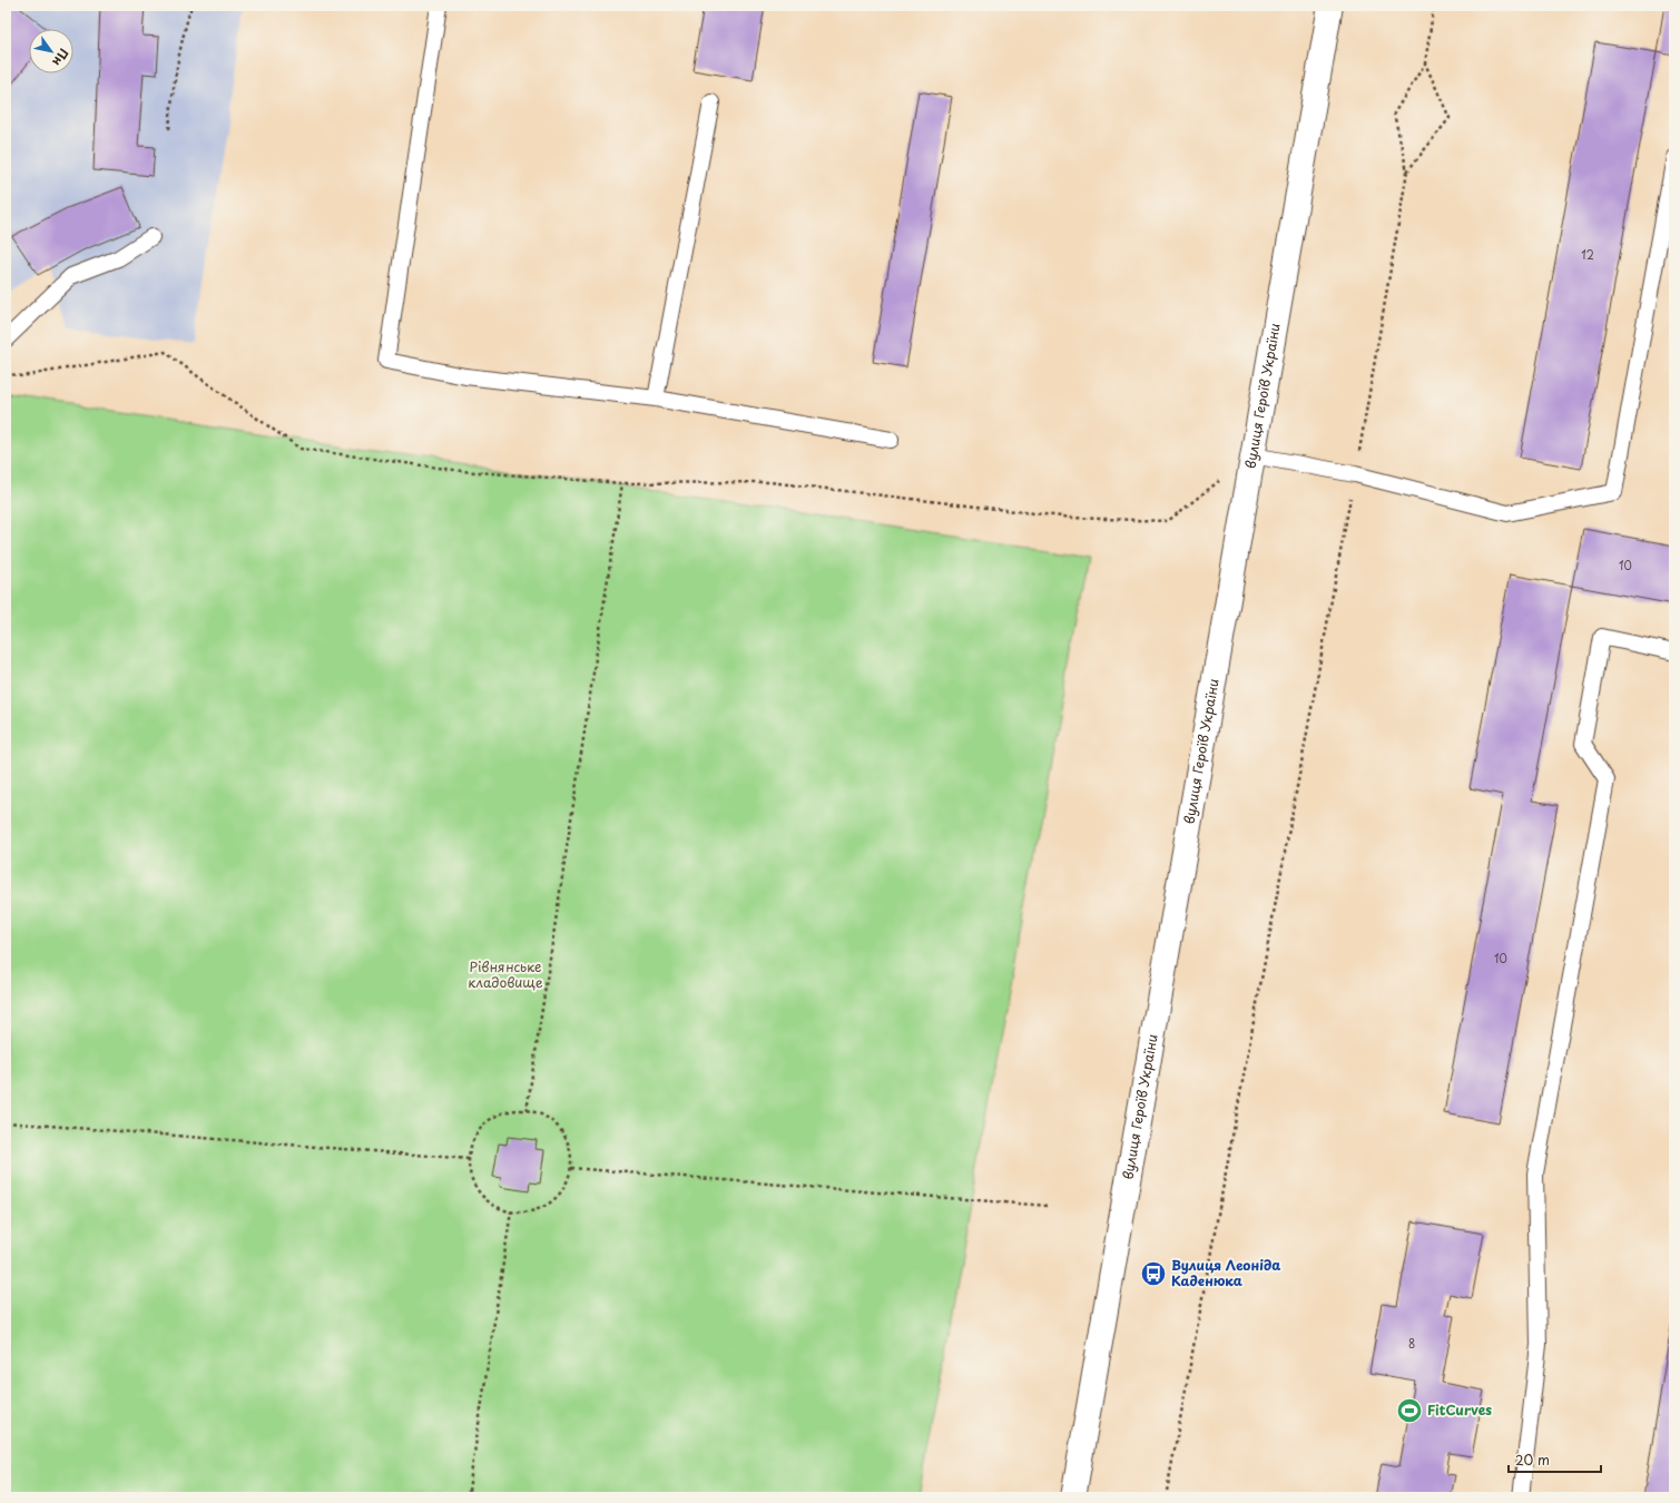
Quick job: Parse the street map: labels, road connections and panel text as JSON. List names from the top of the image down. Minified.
{"streets":{"main road":["вулиця Героїв України"]},"parks":["Рівнянське кладовище"],"places":{"bus stop":["Вулиця Леоніда Каденюка"],"sports":["FitCurves"]},"house_numbers":["12","10","10","8"],"scale_bar":"20 m","north":"bottom right"}
